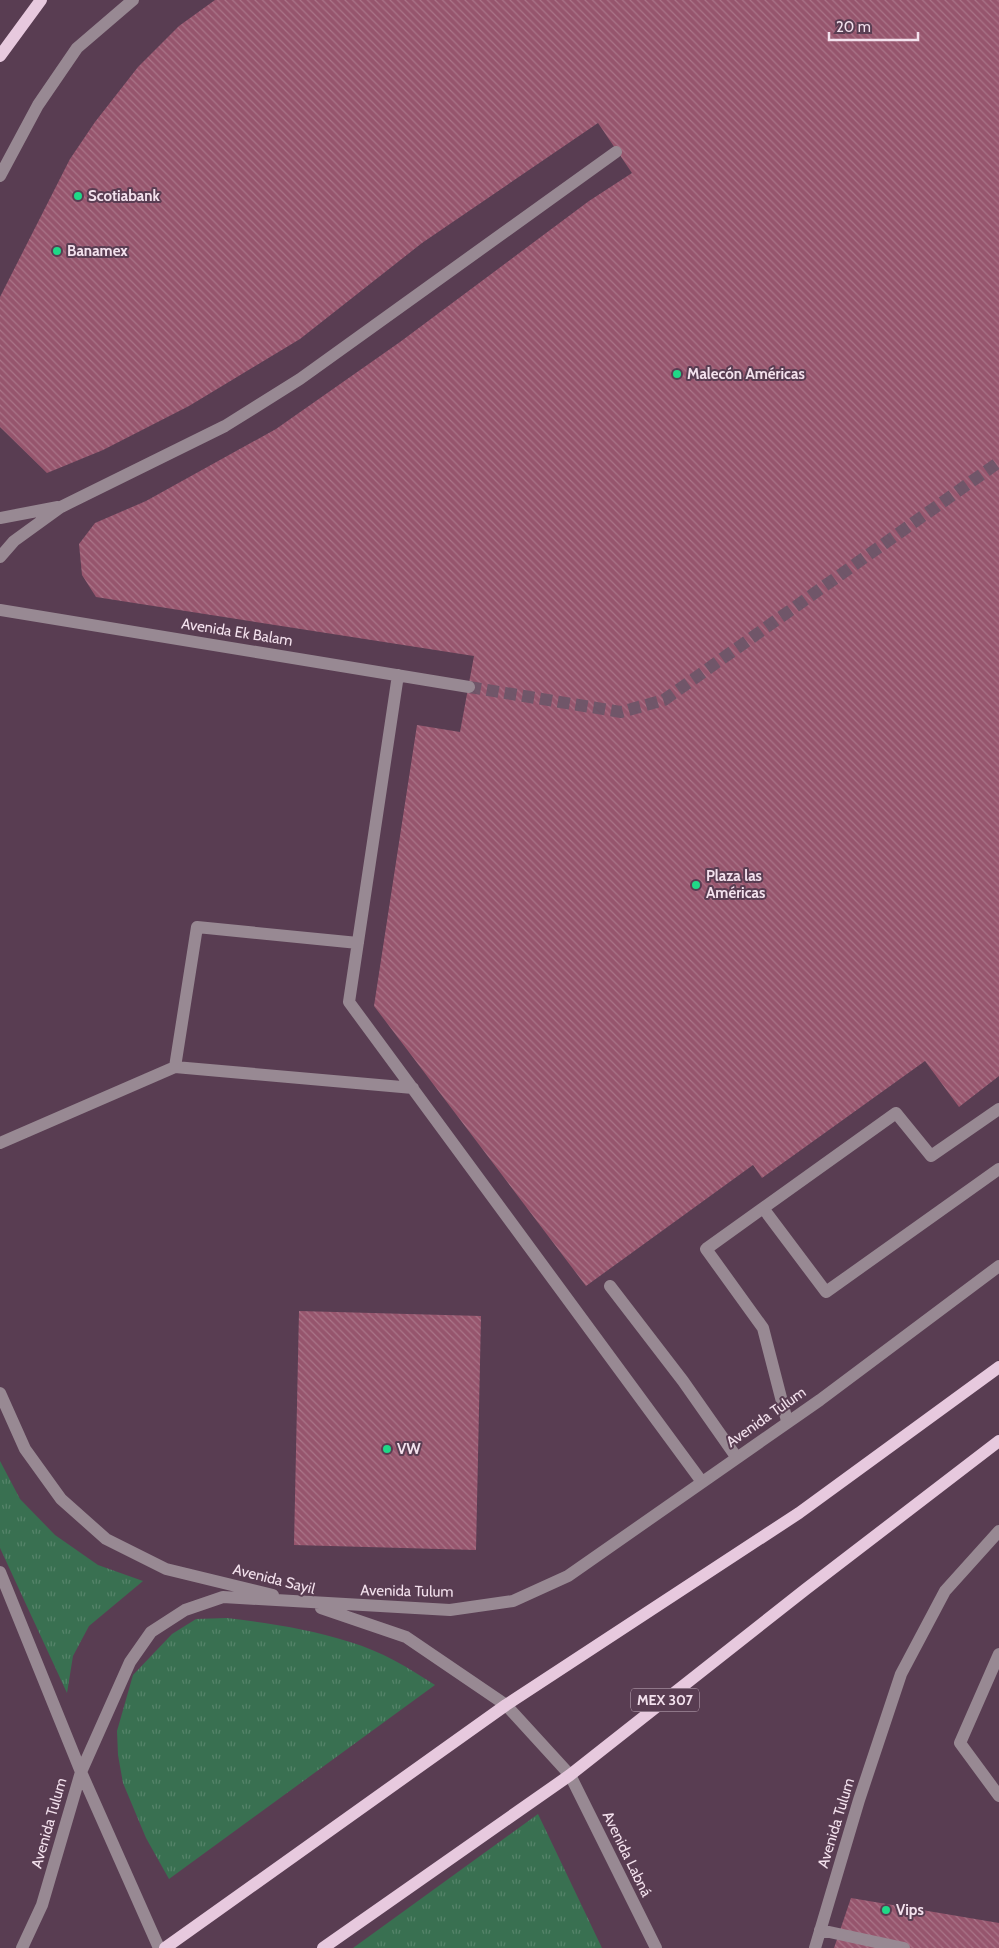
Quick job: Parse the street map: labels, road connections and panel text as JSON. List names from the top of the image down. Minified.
{"streets":{"main road":["MEX 307"],"street":["Avenida Ek Balam","Avenida Tulum","Avenida Sayil","Avenida Labná"]},"crossings":[["Avenida Tulum","Avenida Sayil"],["Avenida Sayil","MEX 307"],["Avenida Sayil","Avenida Labná"],["MEX 307","Avenida Labná"]],"places":["Scotiabank","Banamex","Malecón Américas","Plaza las Américas","VW","Vips"],"scale_bar":"20 m"}
